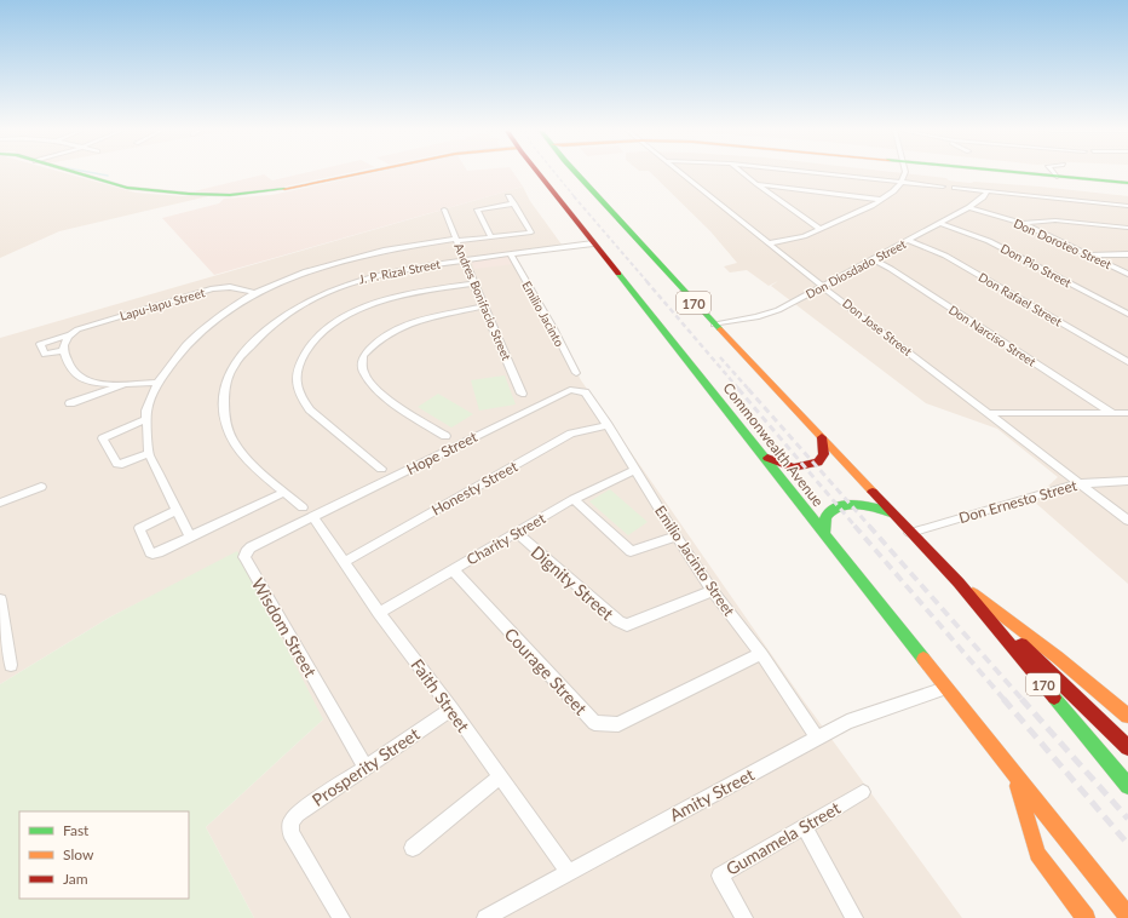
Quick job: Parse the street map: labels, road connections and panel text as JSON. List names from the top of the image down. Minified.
{"streets":{"main road":["170","Commonwealth Avenue"],"street":["Don Doroteo Street","Don Pio Street","Don Diosdado Street","J. P. Rizal Street","Don Rafael Street","Andres Bonifacio Street","Lapu-lapu Street","Emilio Jacinto","Don Jose Street","Don Narciso Street","Hope Street","Honesty Street","Don Ernesto Street","Charity Street","Emilio Jacinto Street","Dignity Street","Wisdom Street","Courage Street","Faith Street","Prosperity Street","Amity Street","Gumamela Street"]},"crossings":[["Don Doroteo Street","Don Diosdado Street"],["Don Pio Street","Don Diosdado Street"],["Don Diosdado Street","Don Rafael Street"],["Don Diosdado Street","170"],["Don Diosdado Street","Don Jose Street"],["Don Diosdado Street","Don Narciso Street"],["J. P. Rizal Street","Andres Bonifacio Street"],["J. P. Rizal Street","Emilio Jacinto"],["J. P. Rizal Street","Commonwealth Avenue"],["170","Don Ernesto Street"],["Don Jose Street","Don Ernesto Street"],["Commonwealth Avenue","Amity Street"],["Hope Street","Emilio Jacinto Street"],["Hope Street","Wisdom Street"],["Hope Street","Faith Street"],["Honesty Street","Emilio Jacinto Street"],["Honesty Street","Faith Street"],["Charity Street","Emilio Jacinto Street"],["Charity Street","Dignity Street"],["Charity Street","Courage Street"],["Charity Street","Faith Street"],["Emilio Jacinto Street","Dignity Street"],["Emilio Jacinto Street","Courage Street"],["Emilio Jacinto Street","Amity Street"],["Wisdom Street","Faith Street"],["Wisdom Street","Prosperity Street"],["Faith Street","Prosperity Street"],["Faith Street","Amity Street"]],"legend":["Fast","Slow","Jam"]}
